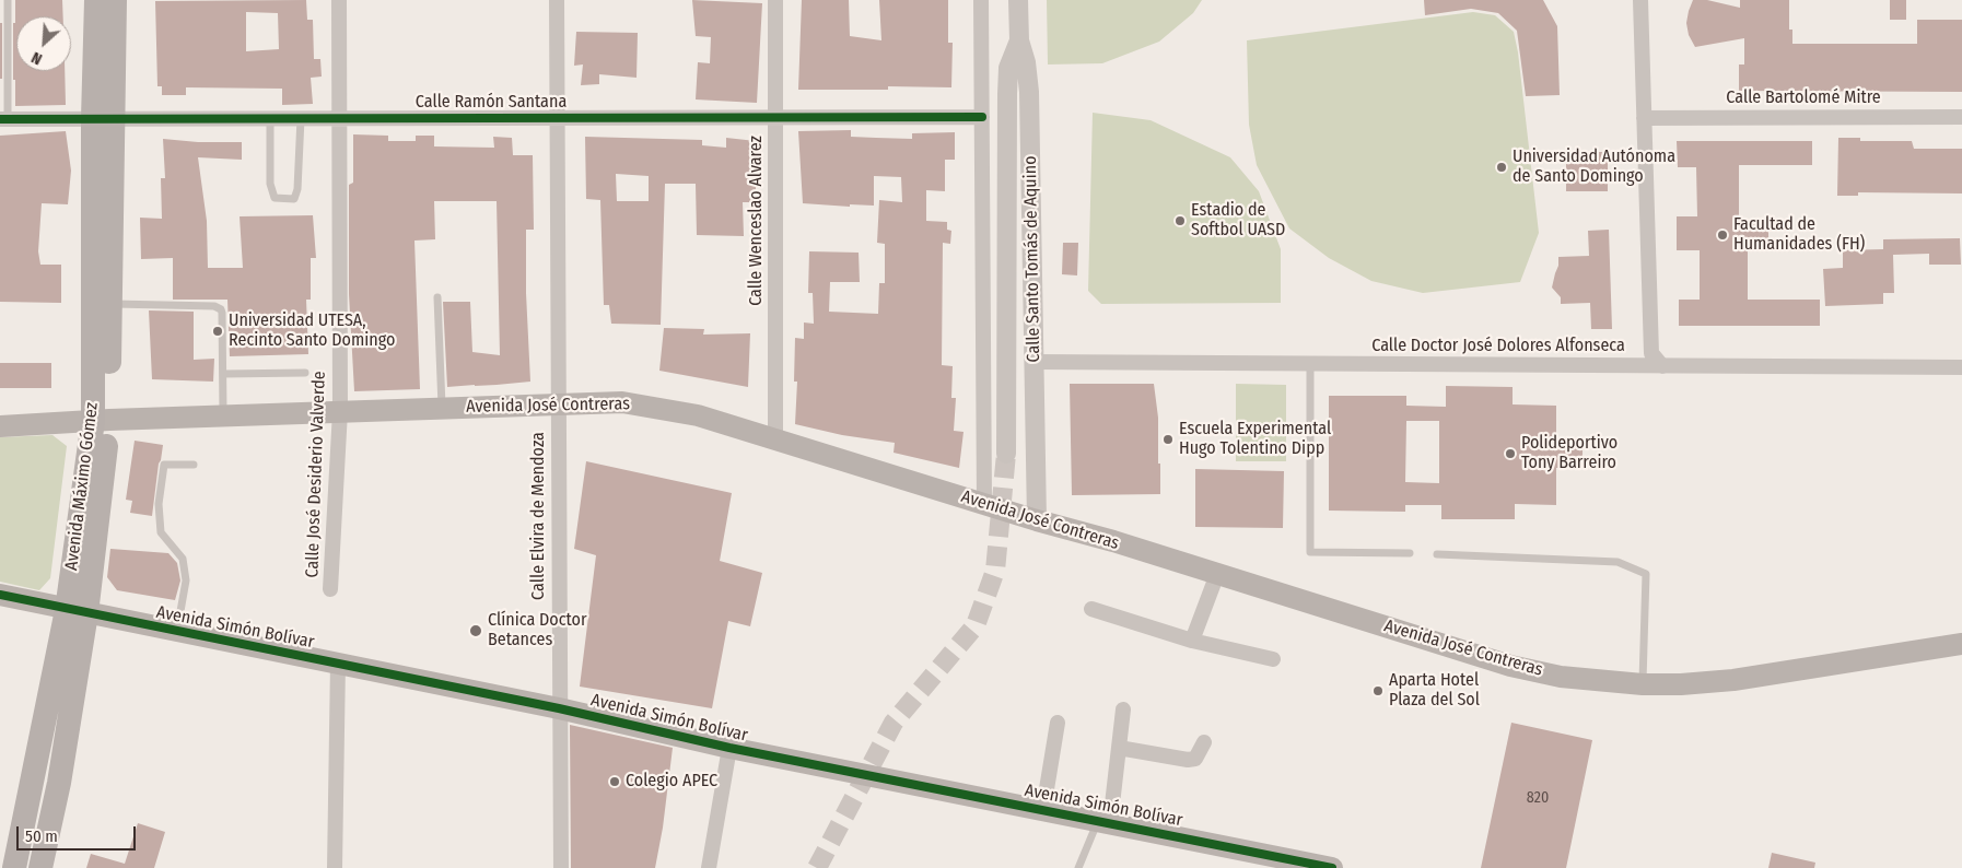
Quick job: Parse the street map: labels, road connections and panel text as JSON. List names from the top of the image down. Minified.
{"streets":{"main road":["Avenida José Contreras","Avenida Máximo Gómez","Avenida Simón Bolívar"],"street":["Calle Bartolomé Mitre","Calle Ramón Santana","Calle Wenceslao Alvarez","Calle Santo Tomás de Aquino","Calle Doctor José Dolores Alfonseca","Calle José Desiderio Valverde","Calle Elvira de Mendoza"]},"crossings":[["Calle Ramón Santana","Calle Wenceslao Alvarez"],["Calle Ramón Santana","Calle José Desiderio Valverde"],["Calle Ramón Santana","Avenida Máximo Gómez"],["Calle Ramón Santana","Calle Elvira de Mendoza"],["Calle Wenceslao Alvarez","Avenida José Contreras"],["Calle Santo Tomás de Aquino","Calle Doctor José Dolores Alfonseca"],["Calle Santo Tomás de Aquino","Avenida José Contreras"],["Avenida José Contreras","Calle José Desiderio Valverde"],["Avenida José Contreras","Avenida Máximo Gómez"],["Avenida José Contreras","Calle Elvira de Mendoza"],["Avenida Máximo Gómez","Avenida Simón Bolívar"],["Calle Elvira de Mendoza","Avenida Simón Bolívar"]],"places":["Universidad Autónoma de Santo Domingo","Estadio de Softbol UASD","Facultad de Humanidades (FH)","Universidad UTESA, Recinto Santo Domingo","Escuela Experimental Hugo Tolentino Dipp","Polideportivo Tony Barreiro","Clínica Doctor Betances","Aparta Hotel Plaza del Sol","Colegio APEC"],"house_numbers":["820"],"scale_bar":"50 m","north":"bottom left"}
